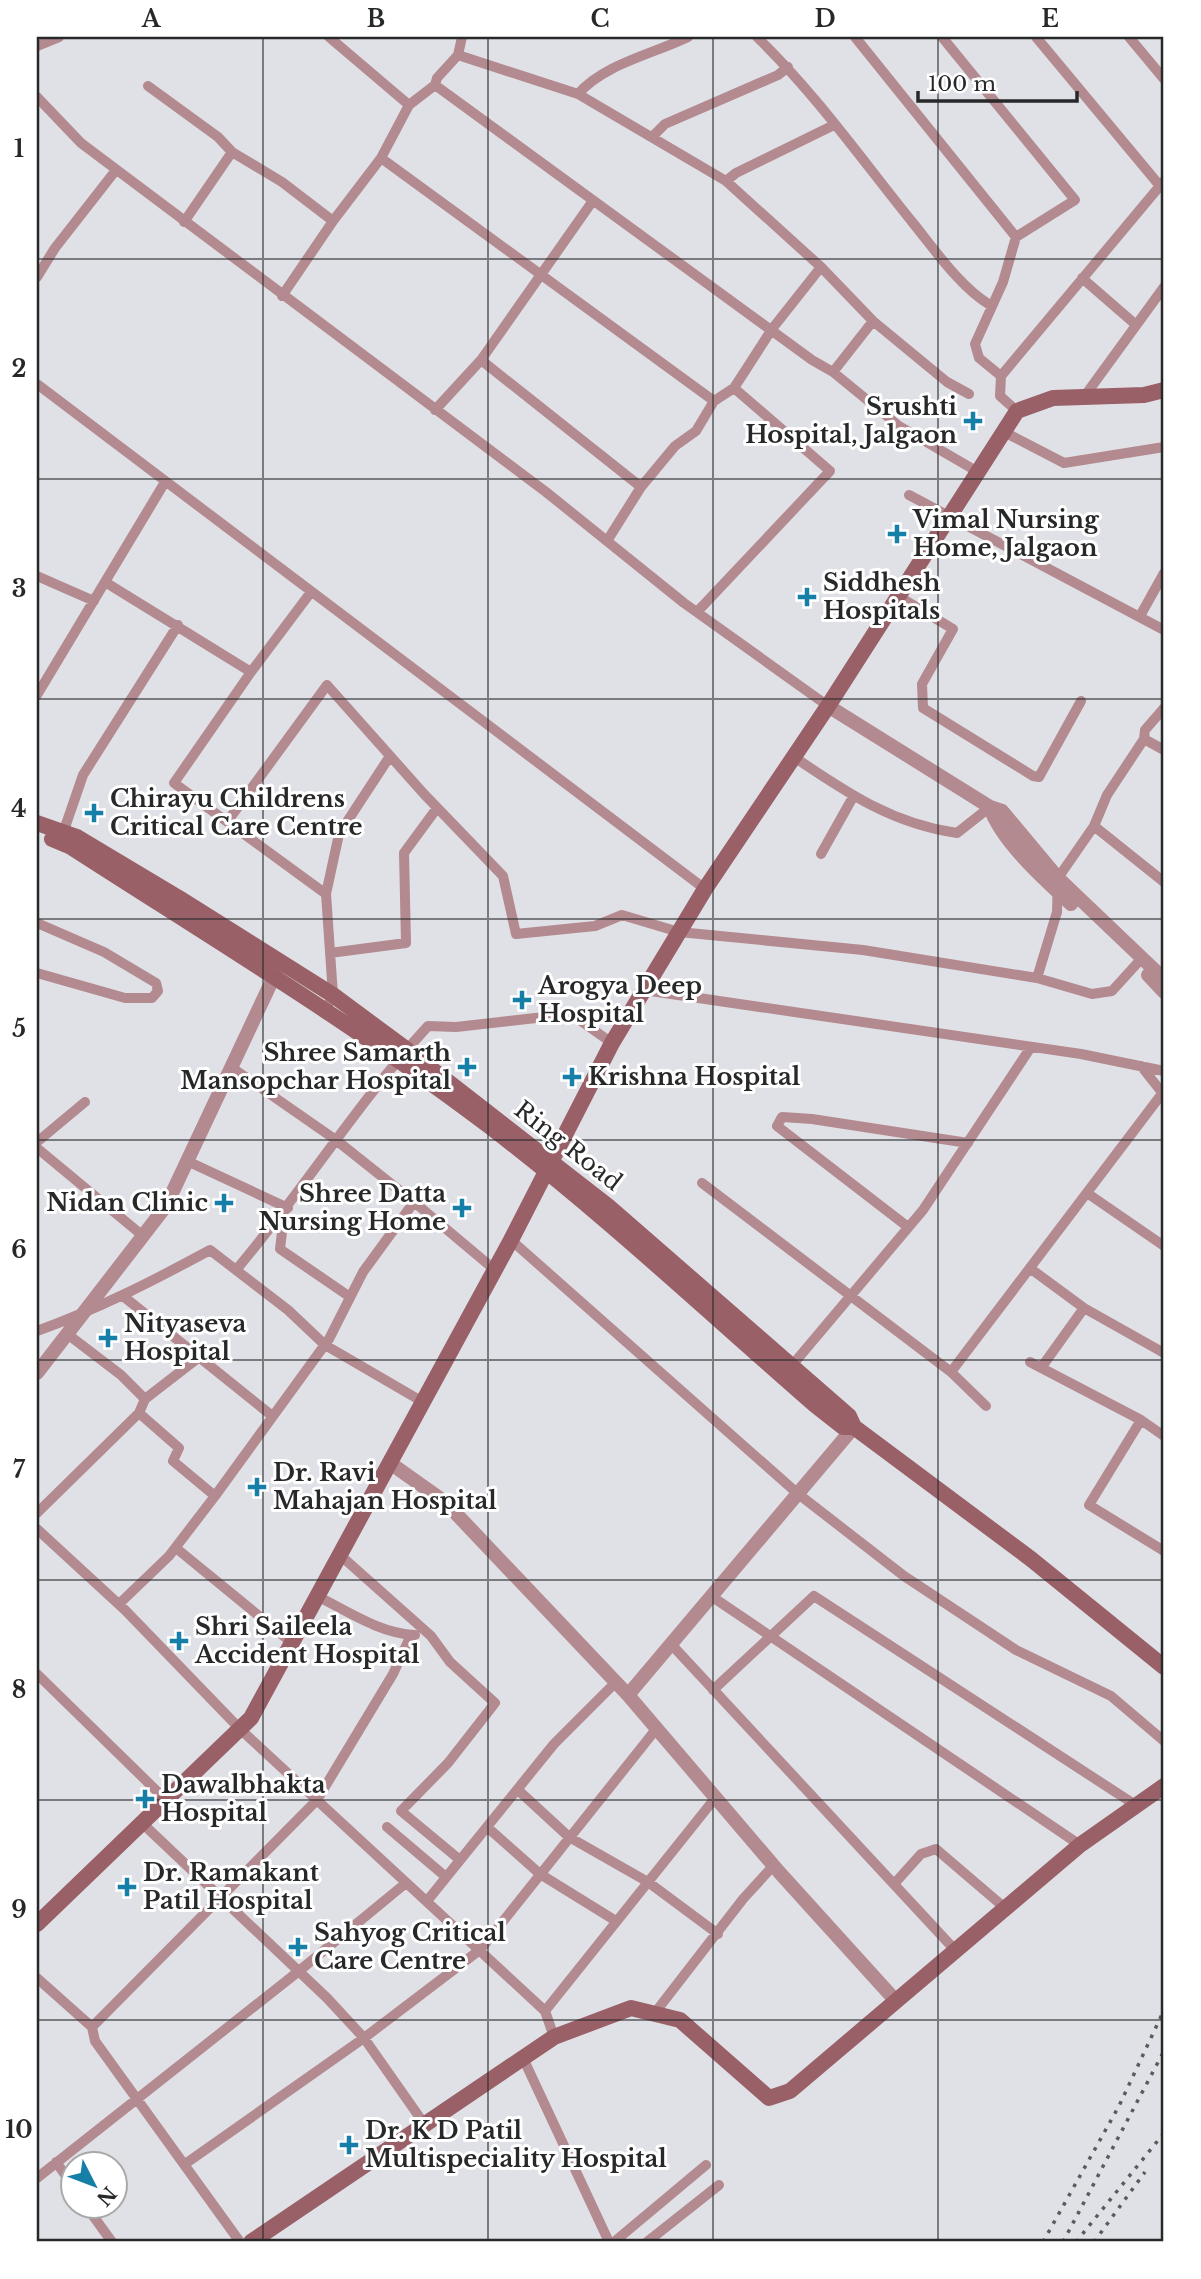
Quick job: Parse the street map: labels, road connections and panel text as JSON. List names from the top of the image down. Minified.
{"streets":{"main road":["Ring Road"]},"places":{"health":["Srushti Hospital, Jalgaon","Vimal Nursing Home, Jalgaon","Siddhesh Hospitals","Chirayu Childrens Critical Care Centre","Arogya Deep Hospital","Shree Samarth Mansopchar Hospital","Krishna Hospital","Nidan Clinic","Shree Datta Nursing Home","Nityaseva Hospital","Dr. Ravi Mahajan Hospital","Shri Saileela Accident Hospital","Dawalbhakta Hospital","Dr. Ramakant Patil Hospital","Sahyog Critical Care Centre","Dr. K D Patil Multispeciality Hospital"]},"scale_bar":"100 m","north":"bottom right","grid":{"columns":["A","B","C","D","E"],"rows":["1","2","3","4","5","6","7","8","9","10"]}}
